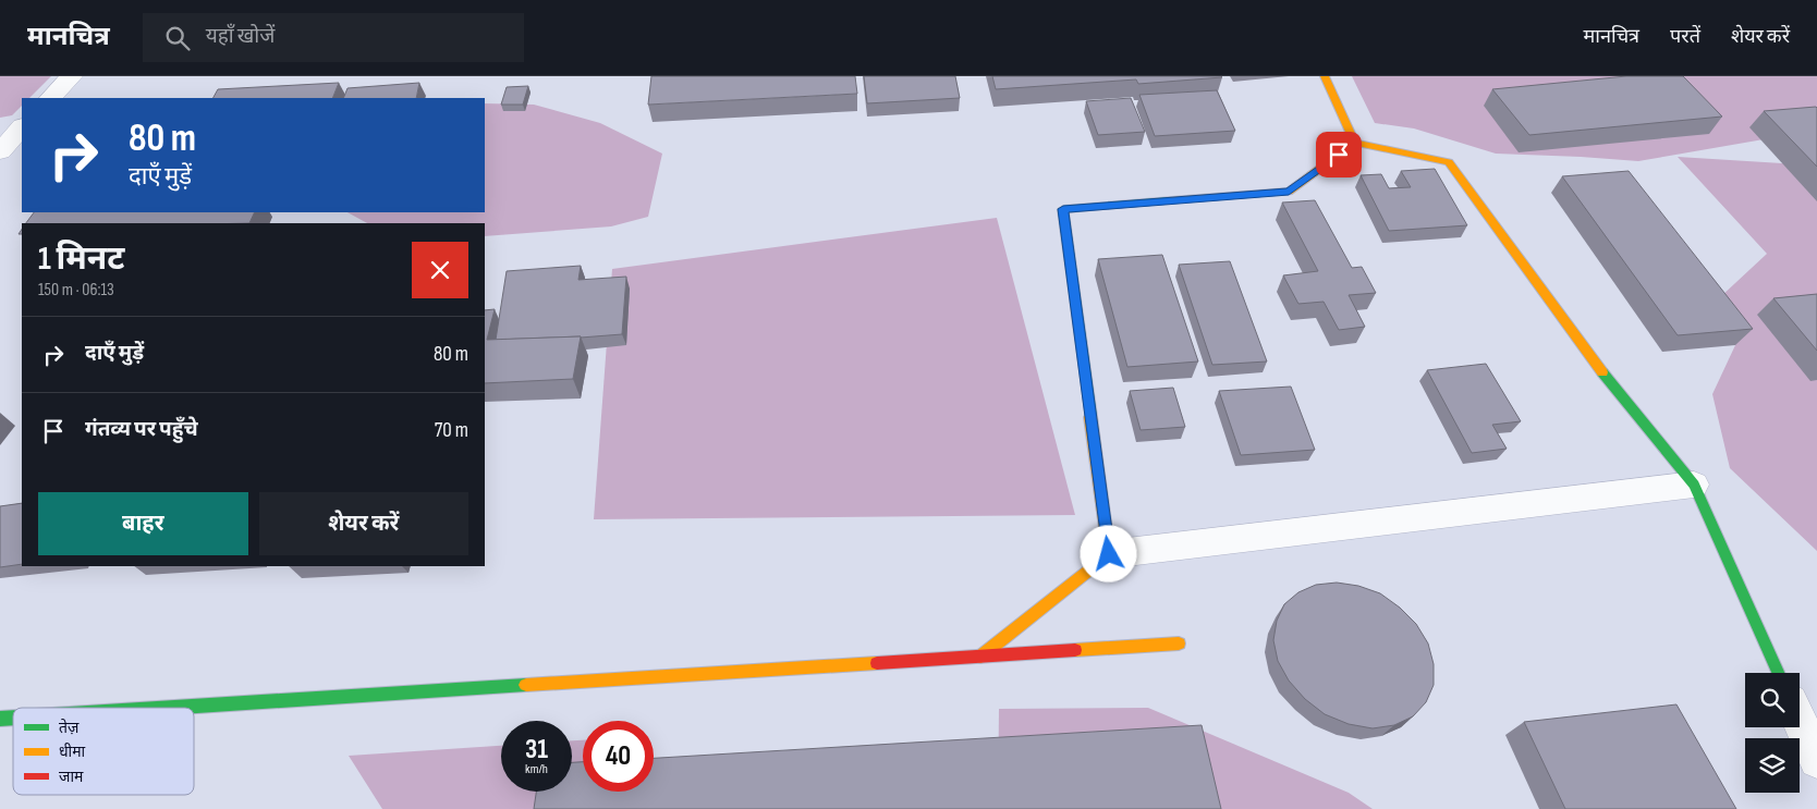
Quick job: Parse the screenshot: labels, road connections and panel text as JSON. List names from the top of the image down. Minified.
{"legend":["तेज़","धीमा","जाम"],"page":{"header":"मानचित्र","search":"यहाँ खोजें","nav":["मानचित्र","परतें","शेयर करें"],"turn":["80 m","दाएँ मुड़ें"],"heading":["1 मिनट","150 m · 06:13"],"list":[{"name":"दाएँ मुड़ें","value":"80 m"},{"name":"गंतव्य पर पहुँचे","value":"70 m"}],"buttons":["बाहर","शेयर करें"],"speed":"31 km/h","limit":"40"}}
